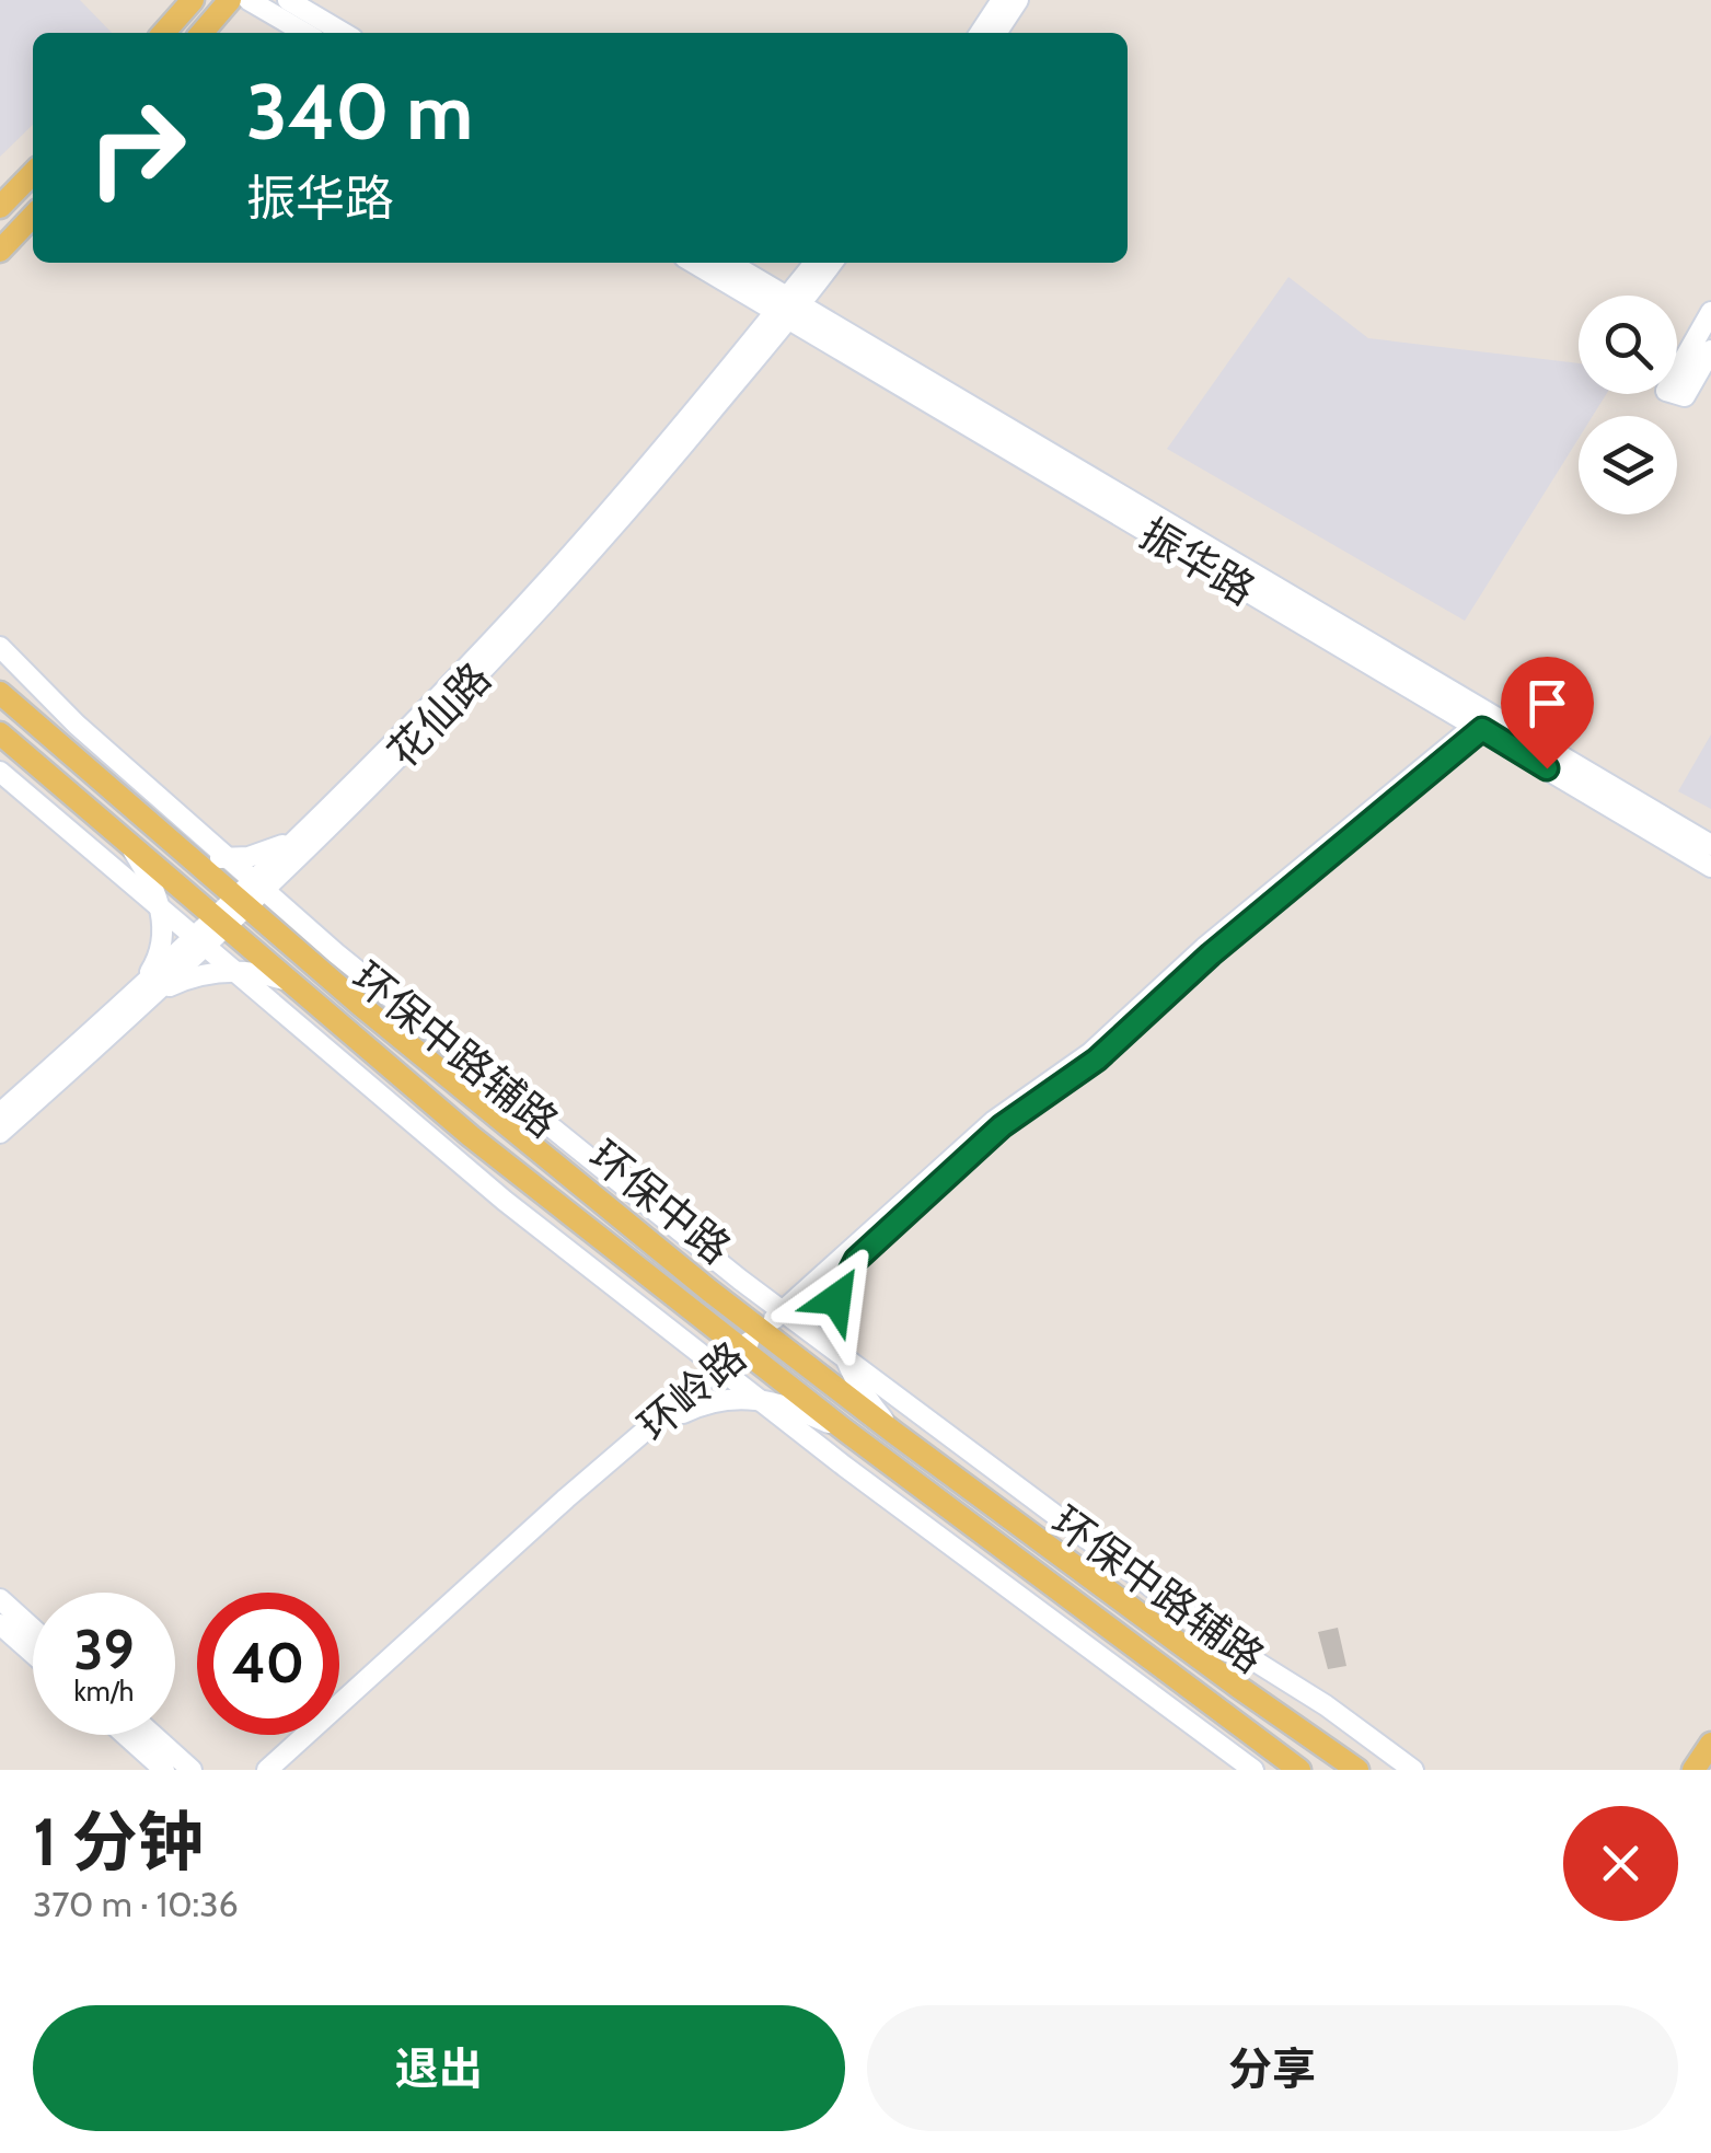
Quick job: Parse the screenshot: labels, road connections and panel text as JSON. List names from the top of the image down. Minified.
{"streets":{"main road":["环保中路"],"street":["振华路","花仙路","环保中路辅路","环岭路"]},"crossings":[["振华路","花仙路"],["振华路","环岭路"],["花仙路","环保中路辅路"],["花仙路","环保中路"],["环保中路辅路","环岭路"],["环保中路","环岭路"]],"page":{"turn":["340 m","振华路"],"speed":"39 km/h","limit":"40","heading":["1 分钟","370 m · 10:36"],"buttons":["退出","分享"]}}
